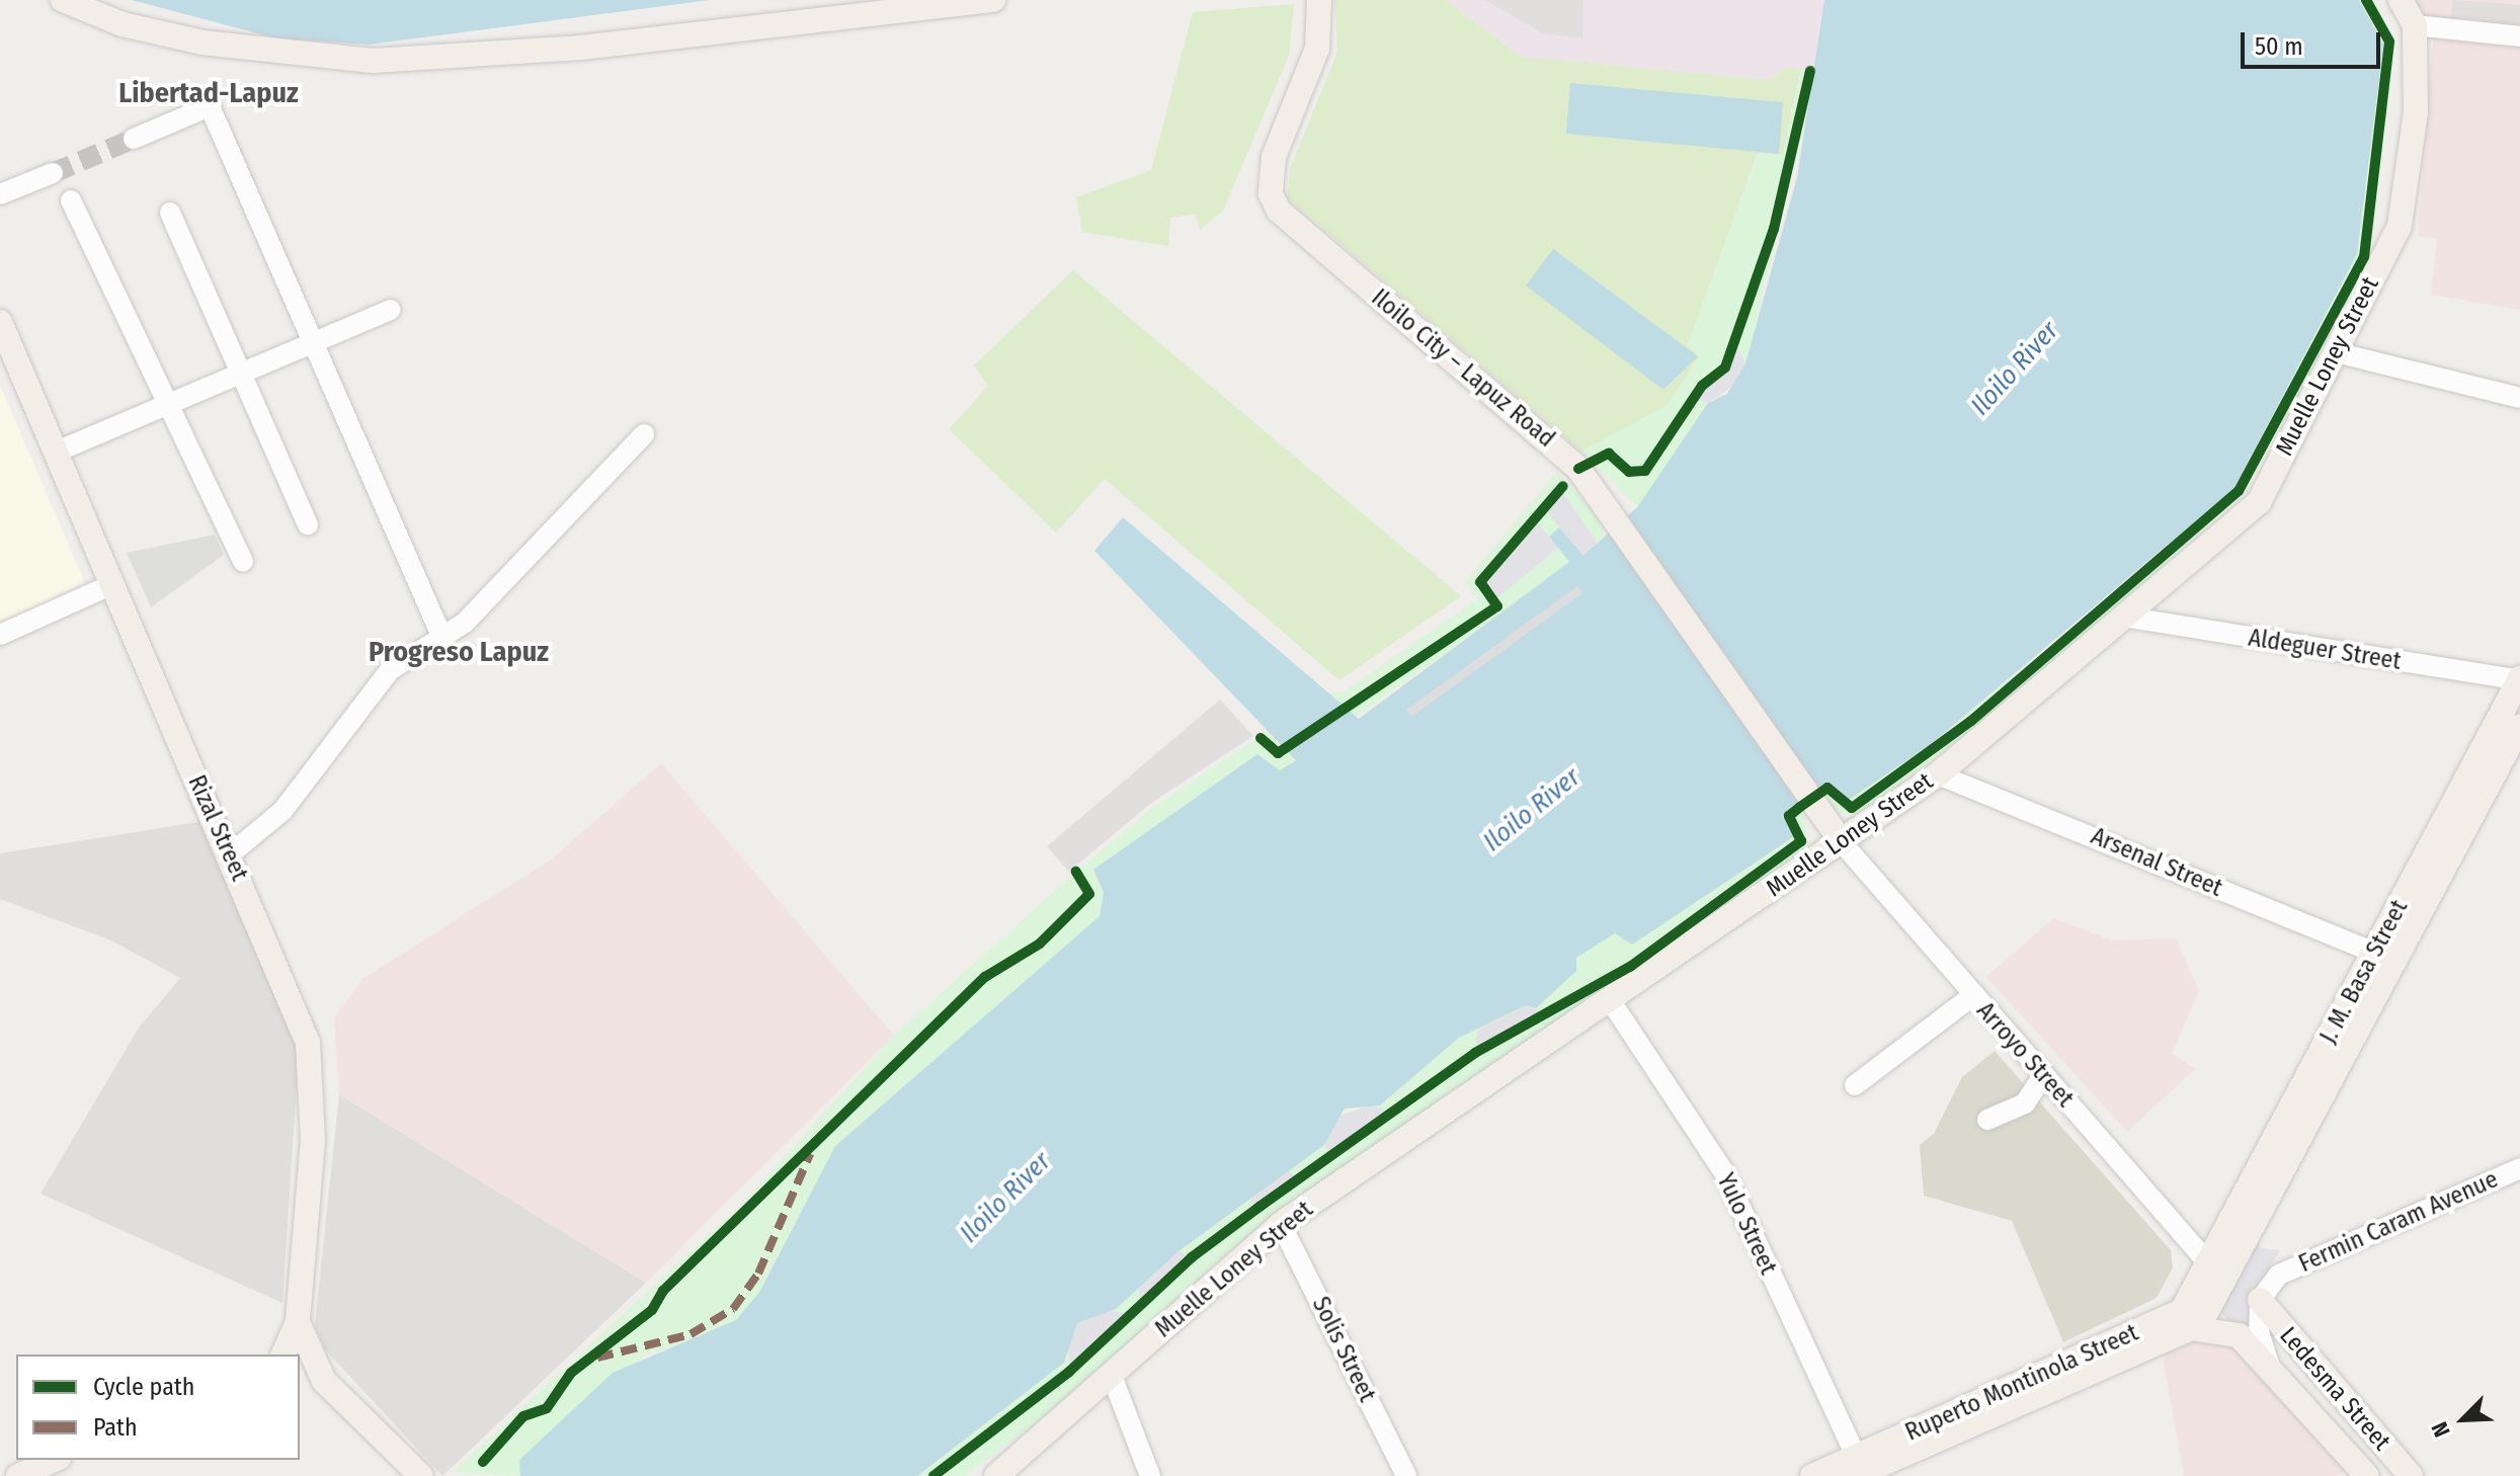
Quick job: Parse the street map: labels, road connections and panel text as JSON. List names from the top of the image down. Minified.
{"streets":{"main road":["Muelle Loney Street","Iloilo City – Lapuz Road","Rizal Street","J. M. Basa Street","Ruperto Montinola Street","Ledesma Street"],"street":["Aldeguer Street","Arsenal Street","Arroyo Street","Fermin Caram Avenue","Yulo Street","Solis Street"]},"crossings":[["Muelle Loney Street","Iloilo City – Lapuz Road"],["Muelle Loney Street","Aldeguer Street"],["Muelle Loney Street","Arsenal Street"],["Muelle Loney Street","Arroyo Street"],["Muelle Loney Street","Yulo Street"],["Muelle Loney Street","Solis Street"],["Iloilo City – Lapuz Road","Arroyo Street"],["Aldeguer Street","J. M. Basa Street"],["Arsenal Street","J. M. Basa Street"],["J. M. Basa Street","Arroyo Street"],["J. M. Basa Street","Ruperto Montinola Street"],["Arroyo Street","Ruperto Montinola Street"],["Fermin Caram Avenue","Ledesma Street"],["Yulo Street","Ruperto Montinola Street"]],"districts":["Libertad-Lapuz","Progreso Lapuz"],"water":["Iloilo River"],"legend":["Cycle path","Path"],"scale_bar":"50 m","north":"bottom left"}
